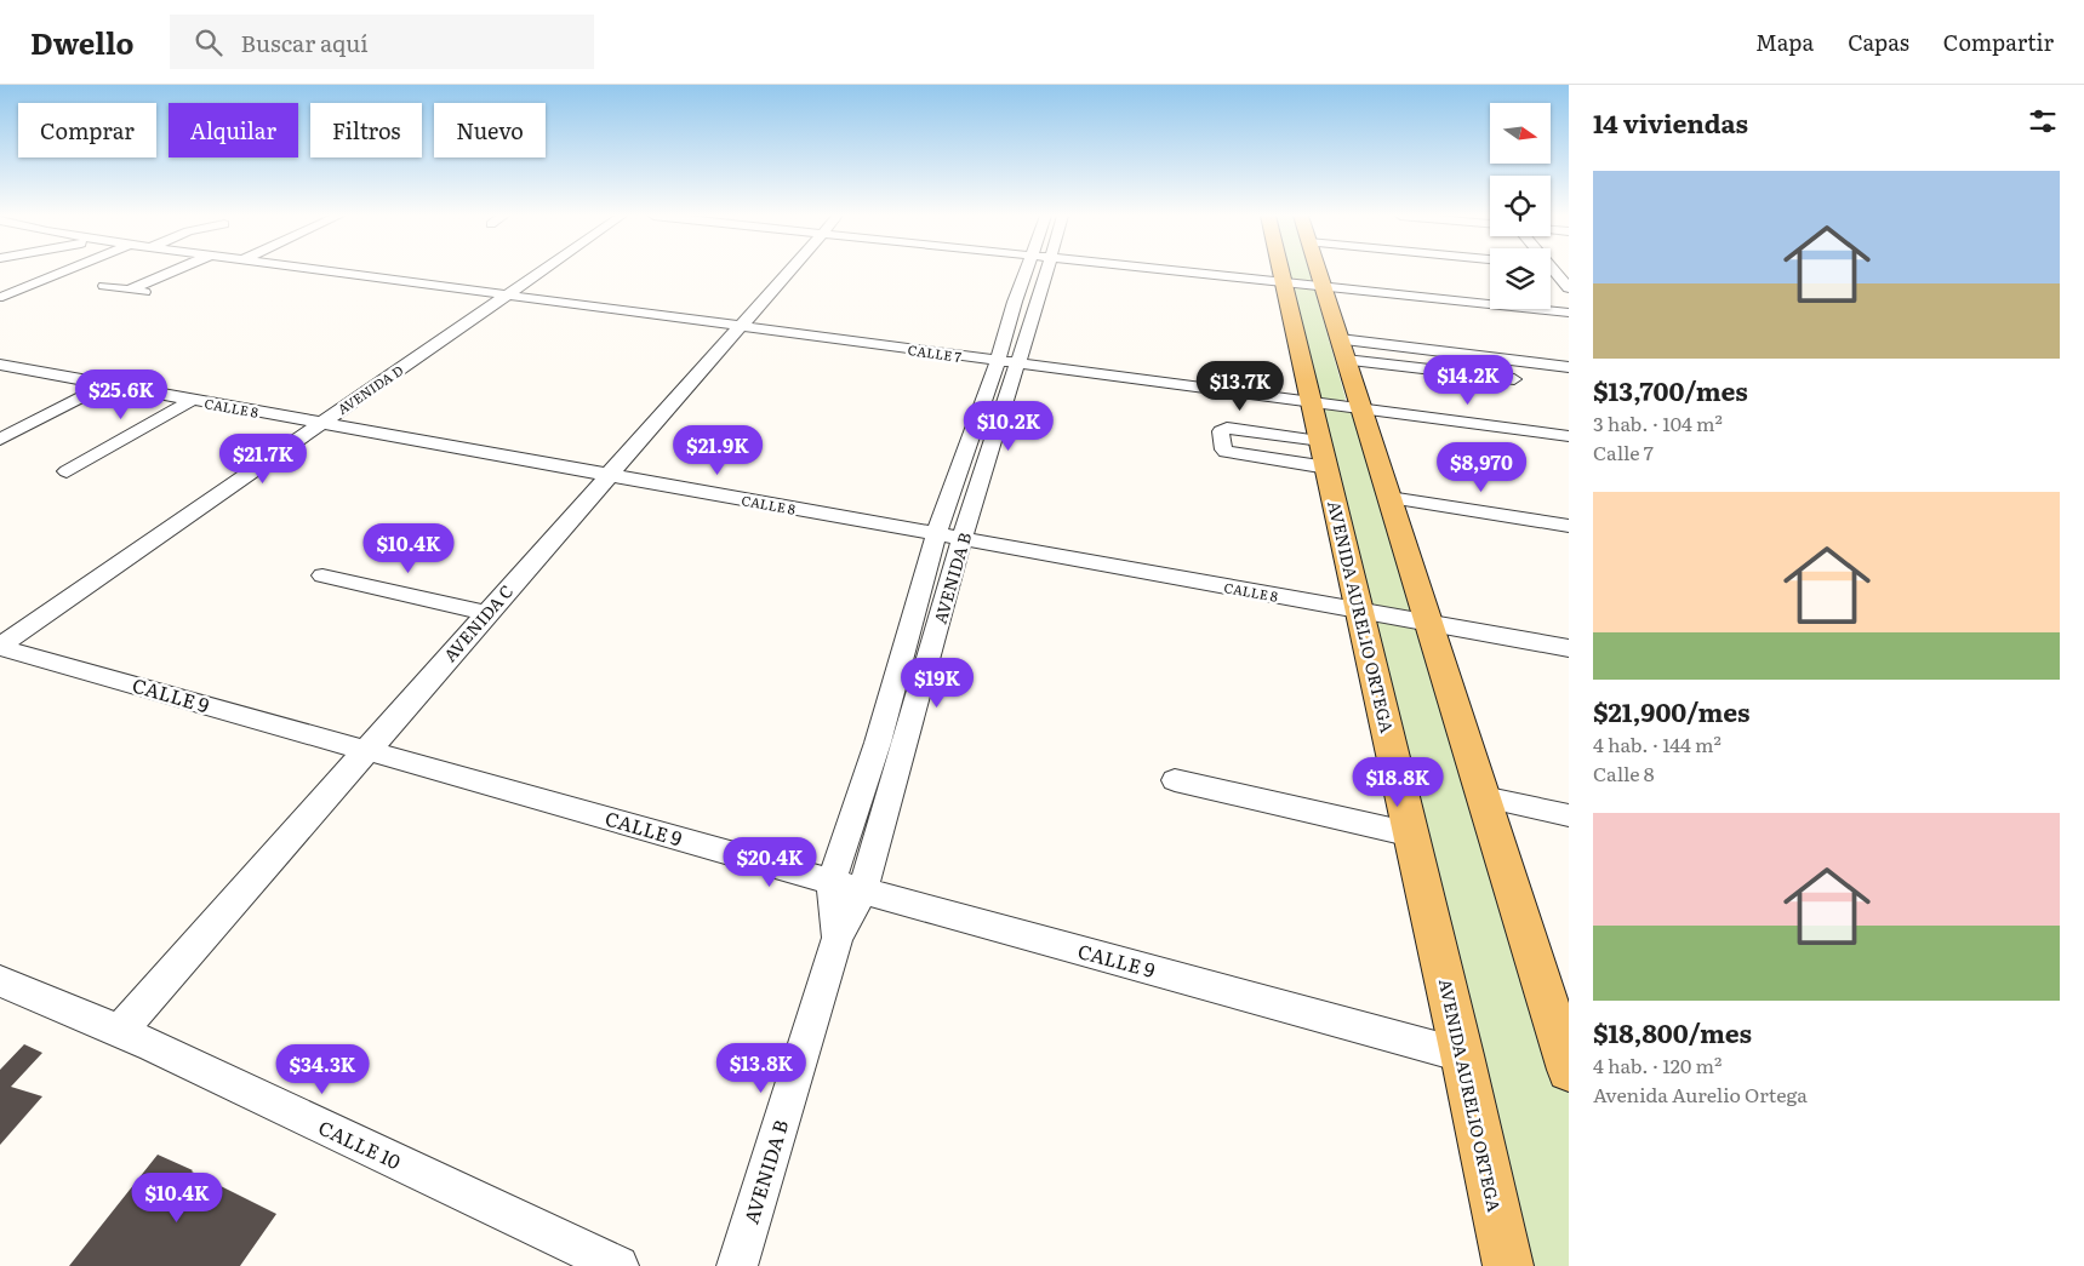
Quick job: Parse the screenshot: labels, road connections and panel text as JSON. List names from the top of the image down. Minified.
{"streets":{"main road":["AVENIDA AURELIO ORTEGA"],"street":["CALLE 7","AVENIDA D","CALLE 8","AVENIDA B","AVENIDA C","CALLE 9","CALLE 10"]},"crossings":[["CALLE 7","AVENIDA D"],["CALLE 7","AVENIDA B"],["CALLE 7","AVENIDA AURELIO ORTEGA"],["CALLE 7","AVENIDA C"],["AVENIDA D","CALLE 8"],["AVENIDA D","CALLE 9"],["CALLE 8","AVENIDA B"],["CALLE 8","AVENIDA AURELIO ORTEGA"],["CALLE 8","AVENIDA C"],["AVENIDA B","CALLE 9"],["AVENIDA AURELIO ORTEGA","CALLE 9"],["AVENIDA C","CALLE 9"],["AVENIDA C","CALLE 10"]],"north":"right","page":{"header":"Dwello","search":"Buscar aquí","nav":["Mapa","Capas","Compartir"],"heading":"14 viviendas","chip":["Comprar","Alquilar","Filtros","Nuevo"],"list":[{"name":"$13,700/mes","note":"3 hab. · 104 m² · Calle 7"},{"name":"$21,900/mes","note":"4 hab. · 144 m² · Calle 8"},{"name":"$18,800/mes","note":"4 hab. · 120 m² · Avenida Aurelio Ortega"}],"price":["$14.2K","$13.7K","$25.6K","$10.2K","$21.9K","$21.7K","$8,970","$10.4K","$19K","$18.8K","$20.4K","$13.8K","$34.3K","$10.4K"]}}
